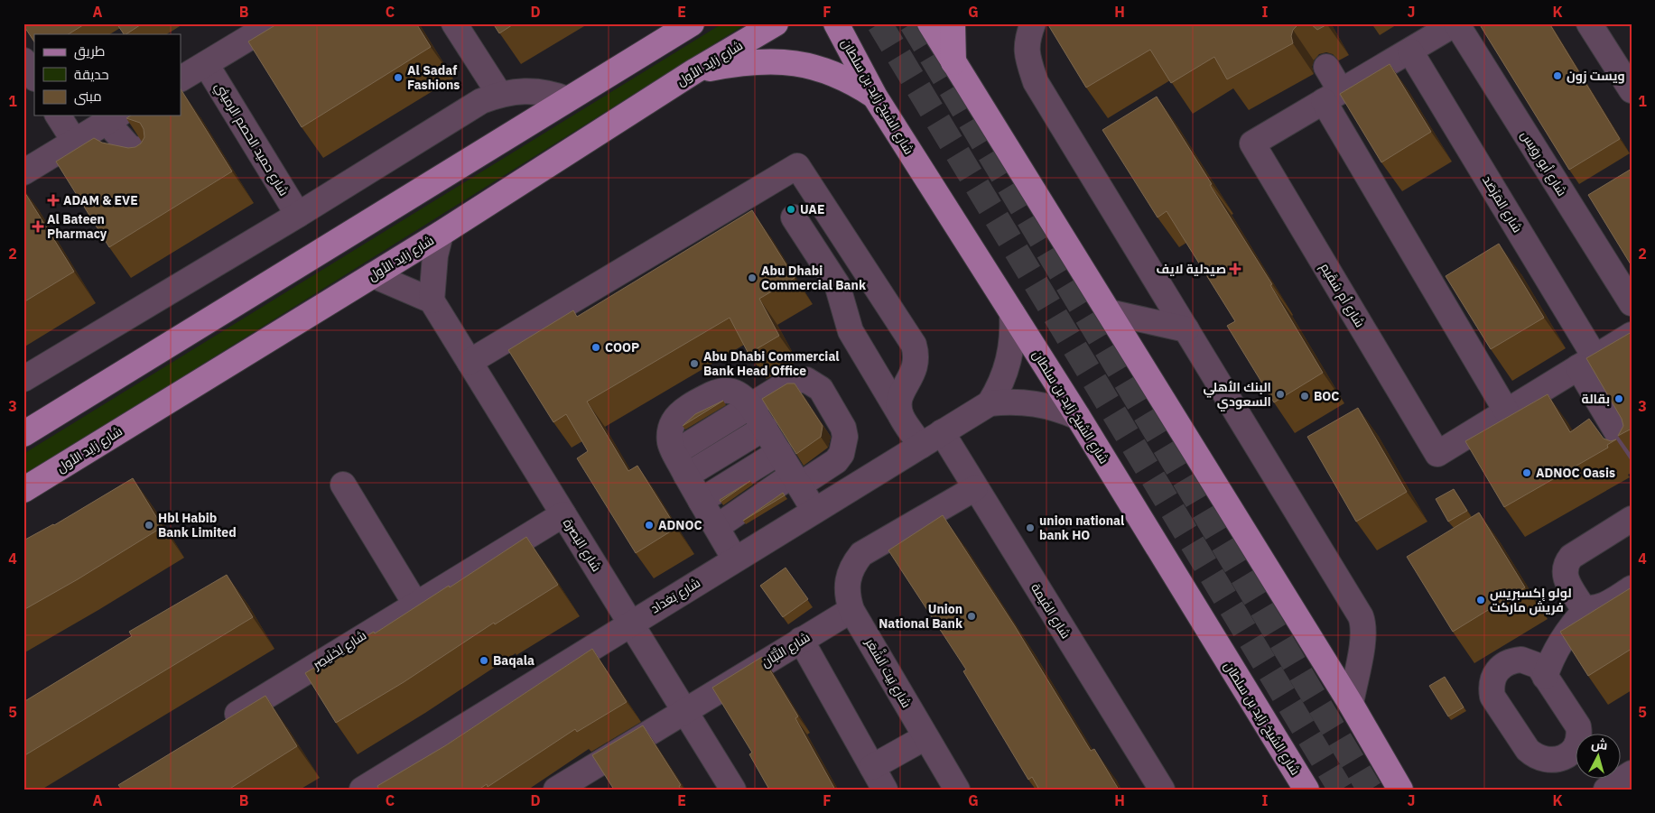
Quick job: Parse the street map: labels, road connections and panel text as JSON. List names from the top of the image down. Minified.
{"streets":{"main road":["شارع زايد الأول","شارع الشيخ زايد بن سلطان"],"street":["شارع حميد الحصم الرميثي","شارع أبو روَيس","شارع المَرْصَد","شارع أم سُقَيم","شارع البَصرة","شارع بَغداد","شارع الفَيمة","شارع لِخنَيصِر","شارع التَّبَّان","شارع بَيت اَلشَّعَر"]},"crossings":[["شارع الشيخ زايد بن سلطان","شارع بَغداد"],["شارع أبو روَيس","شارع أم سُقَيم"],["شارع المَرْصَد","شارع أم سُقَيم"],["شارع البَصرة","شارع بَغداد"],["شارع البَصرة","شارع لِخنَيصِر"],["شارع البَصرة","شارع التَّبَّان"],["شارع بَغداد","شارع الفَيمة"],["شارع التَّبَّان","شارع بَيت اَلشَّعَر"]],"places":{"other":["ويست زون","Al Sadaf Fashions","UAE","Abu Dhabi Commercial Bank","COOP","Abu Dhabi Commercial Bank Head Office","البنك الأهلي السعودي","BOC","بقالة","ADNOC Oasis","Hbl Habib Bank Limited","ADNOC","union national bank HO","لولو إكسبريس فريش ماركت","Union National Bank","Baqala"],"health":["ADAM & EVE","Al Bateen Pharmacy","صيدلية لايف"]},"legend":["طريق","حديقة","مبنى"],"north":"top","grid":{"columns":["A","B","C","D","E","F","G","H","I","J","K"],"rows":["1","2","3","4","5"]}}
